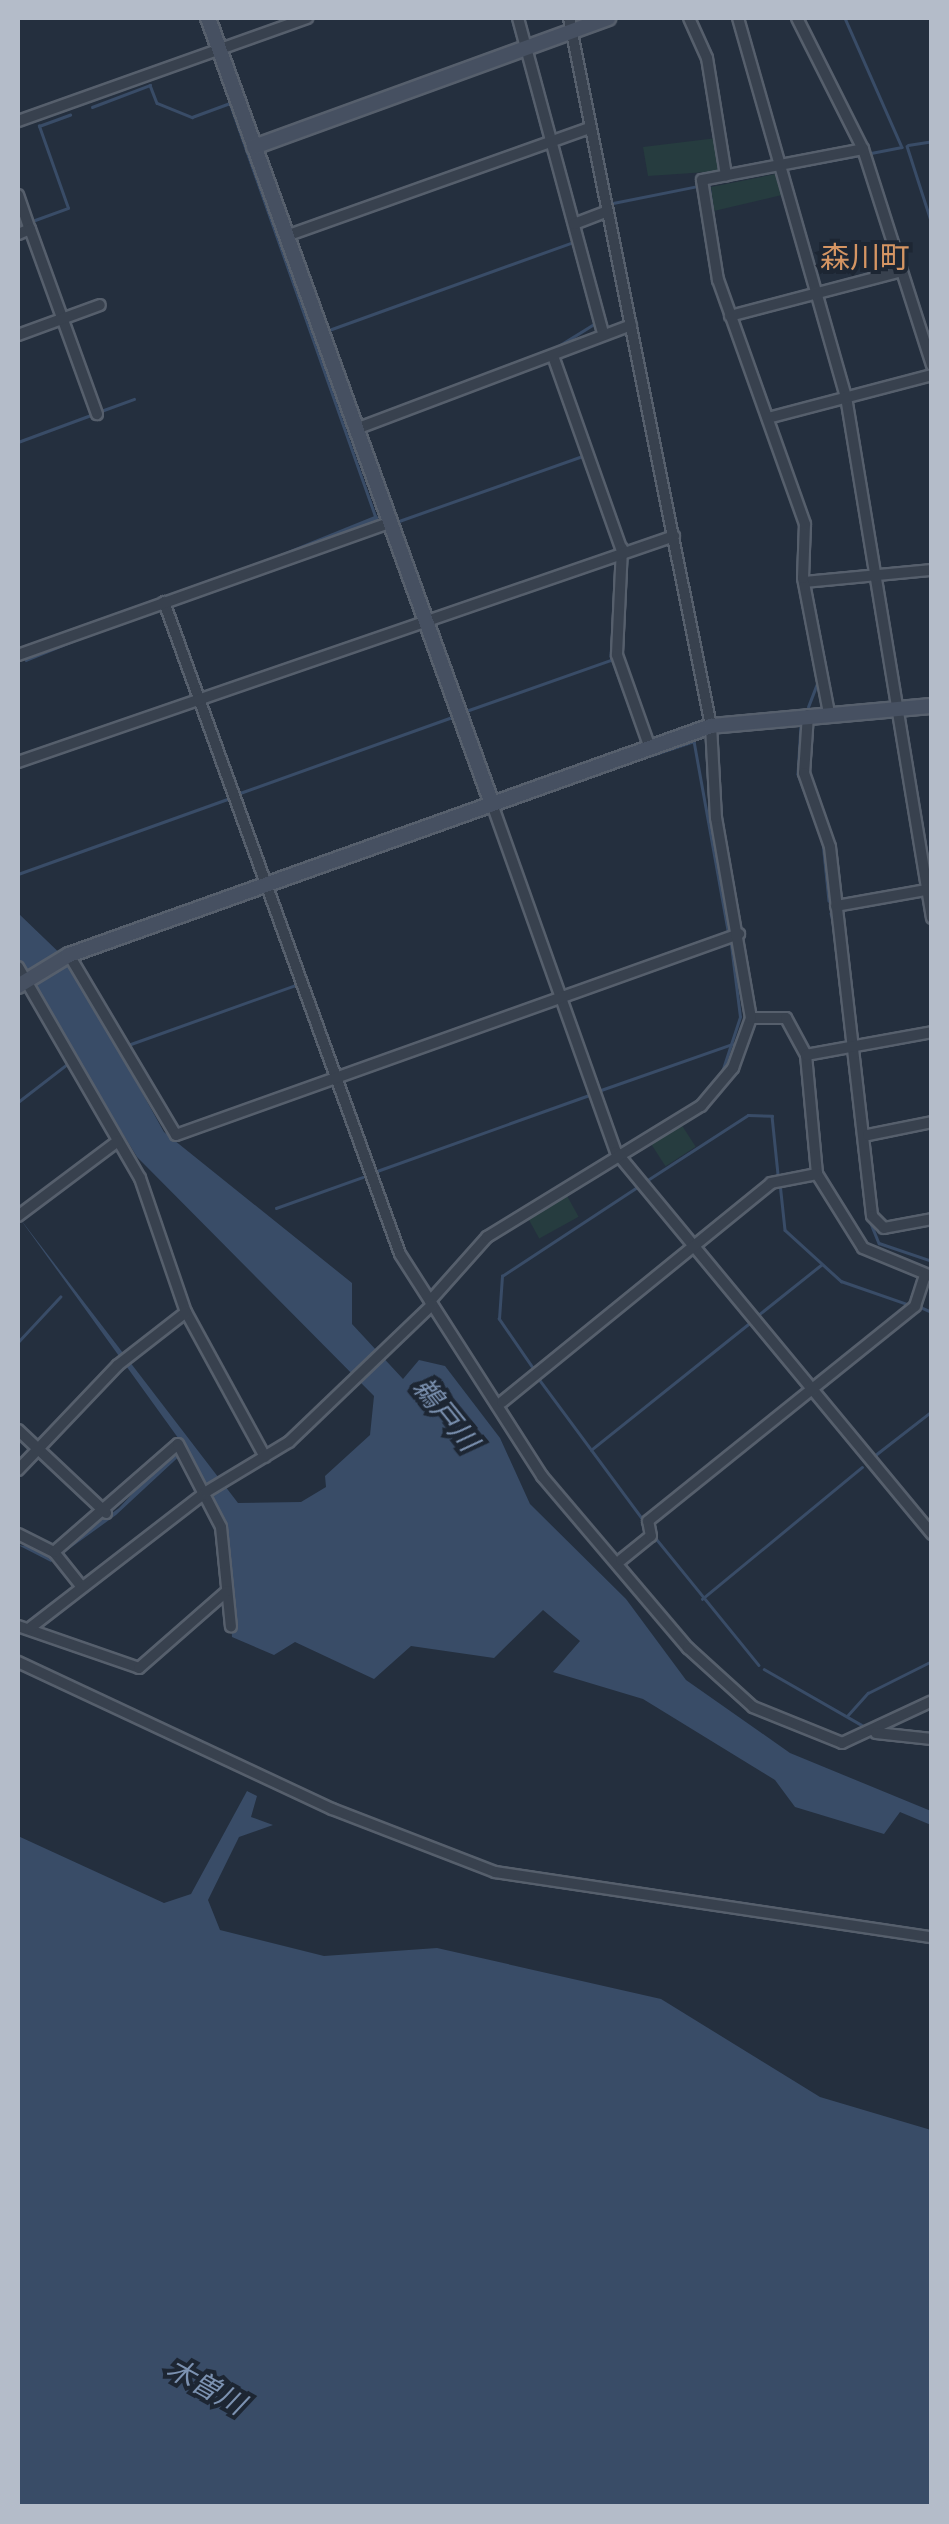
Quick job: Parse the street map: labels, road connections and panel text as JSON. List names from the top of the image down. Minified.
{"districts":["森川町"],"water":["鵜戸川","木曽川"]}
